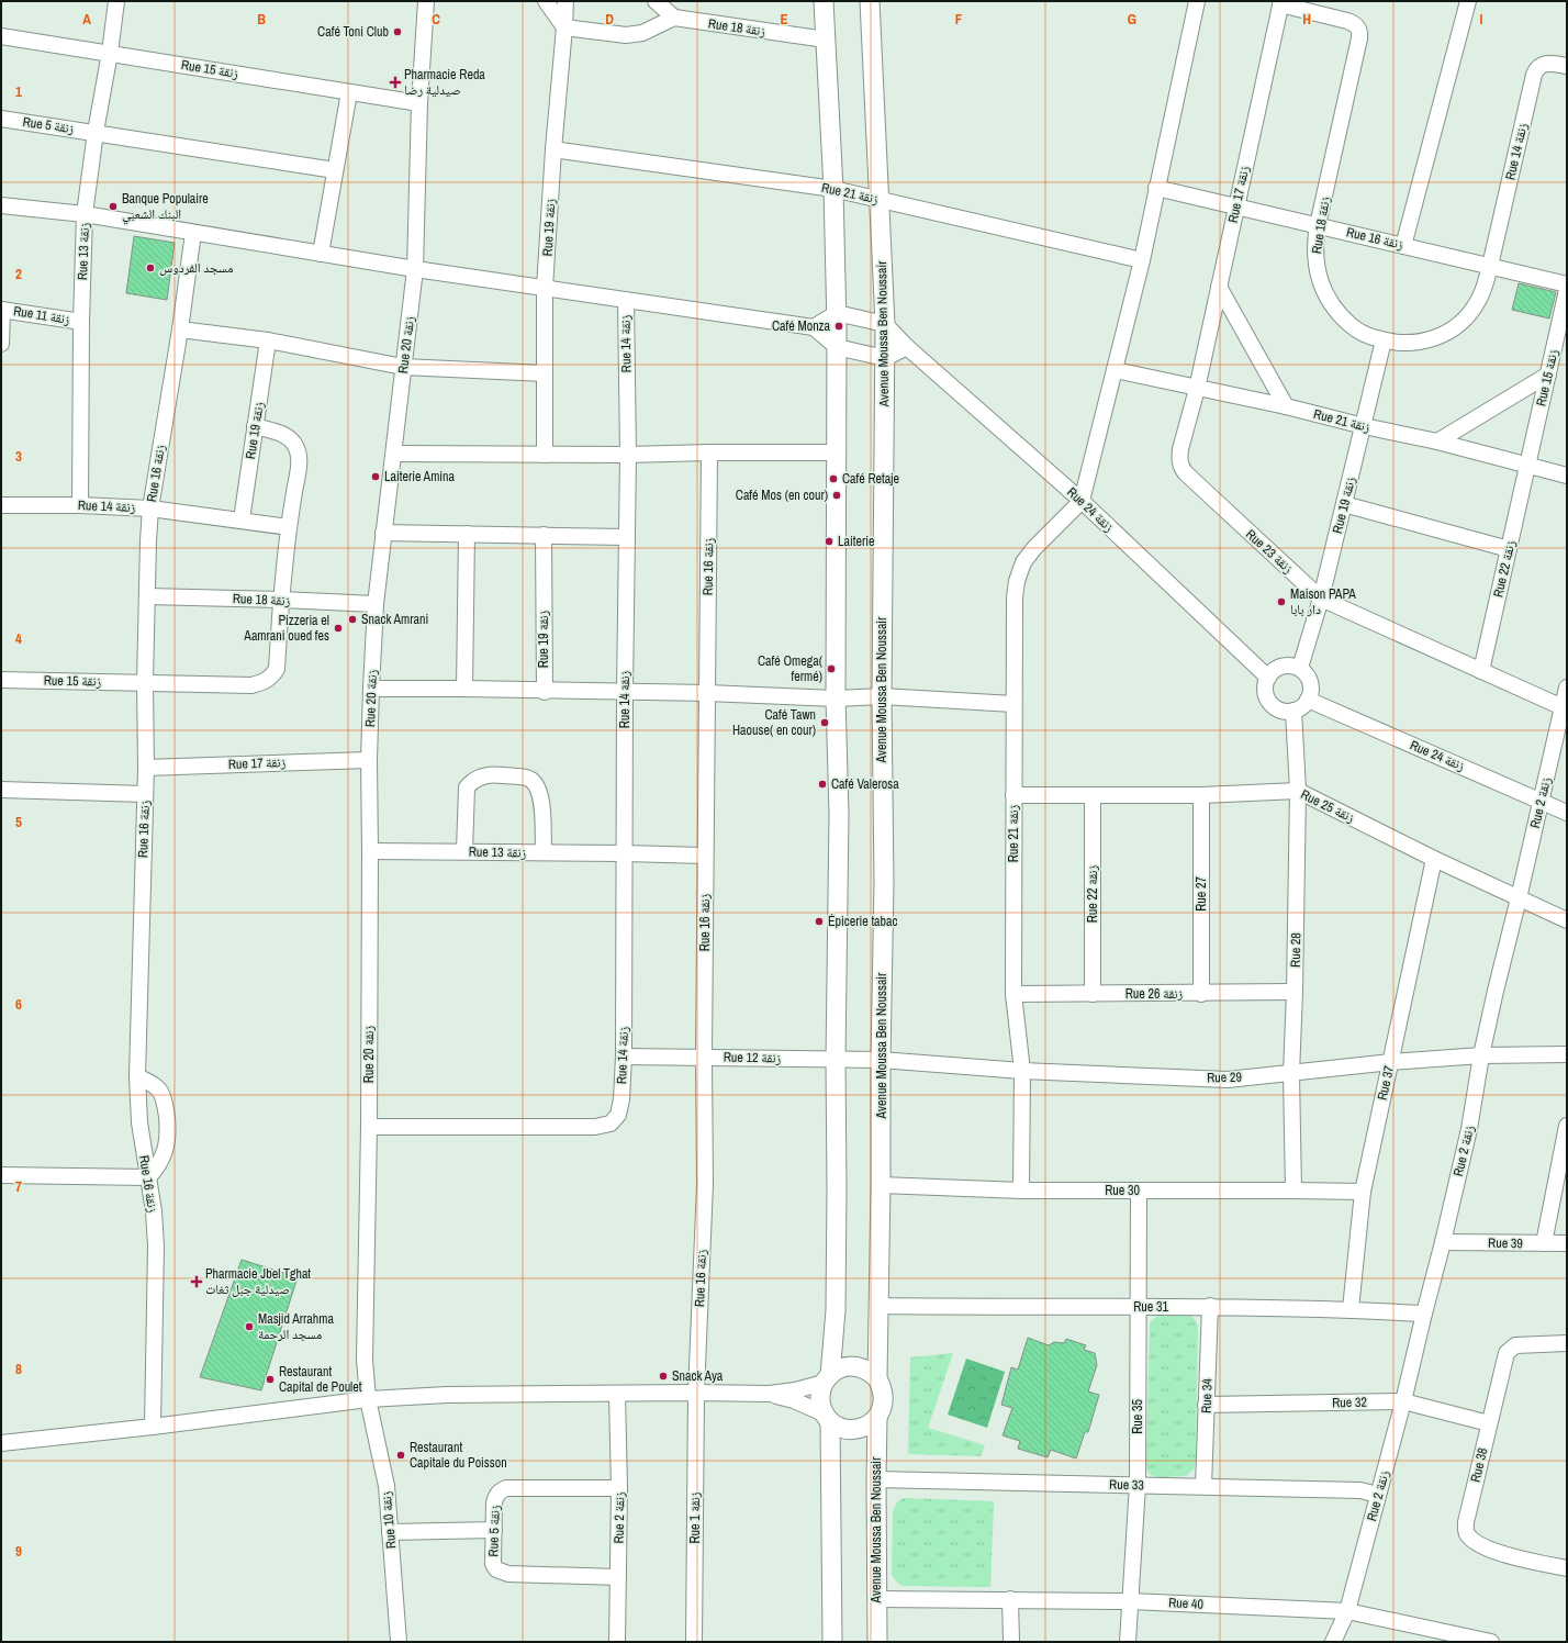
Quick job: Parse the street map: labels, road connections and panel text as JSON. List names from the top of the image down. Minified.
{"streets":{"street":["Rue 18 زنقة","Rue 15 زنقة","Rue 5 زنقة","Rue 14 زنقة","Rue 21 زنقة","Rue 17 زنقة","Rue 19 زنقة","Rue 16 زنقة","Rue 13 زنقة","Rue 11 زنقة","Avenue Moussa Ben Noussair","Rue 20 زنقة","Rue 24 زنقة","Rue 23 زنقة","Rue 22 زنقة","Rue 2 زنقة","Rue 25 زنقة","Rue 27","Rue 28","Rue 26 زنقة","Rue 12 زنقة","Rue 29","Rue 37","Rue 30","Rue 39","Rue 31","Rue 34","Rue 32","Rue 35","Rue 38","Rue 33","Rue 1 زنقة","Rue 10 زنقة","Rue 40"]},"crossings":[["Rue 18 زنقة","Rue 14 زنقة"],["Rue 18 زنقة","Rue 17 زنقة"],["Rue 18 زنقة","Rue 19 زنقة"],["Rue 18 زنقة","Rue 16 زنقة"],["Rue 18 زنقة","Rue 20 زنقة"],["Rue 15 زنقة","Rue 21 زنقة"],["Rue 15 زنقة","Rue 16 زنقة"],["Rue 15 زنقة","Rue 13 زنقة"],["Rue 15 زنقة","Rue 20 زنقة"],["Rue 15 زنقة","Rue 22 زنقة"],["Rue 5 زنقة","Rue 13 زنقة"],["Rue 5 زنقة","Rue 2 زنقة"],["Rue 14 زنقة","Rue 19 زنقة"],["Rue 14 زنقة","Rue 16 زنقة"],["Rue 14 زنقة","Rue 13 زنقة"],["Rue 14 زنقة","Rue 20 زنقة"],["Rue 14 زنقة","Rue 12 زنقة"],["Rue 21 زنقة","Rue 17 زنقة"],["Rue 21 زنقة","Rue 19 زنقة"],["Rue 21 زنقة","Avenue Moussa Ben Noussair"],["Rue 21 زنقة","Rue 24 زنقة"],["Rue 21 زنقة","Rue 23 زنقة"],["Rue 21 زنقة","Rue 22 زنقة"],["Rue 21 زنقة","Rue 25 زنقة"],["Rue 21 زنقة","Rue 26 زنقة"],["Rue 21 زنقة","Rue 29"],["Rue 21 زنقة","Rue 30"],["Rue 17 زنقة","Rue 16 زنقة"],["Rue 17 زنقة","Rue 20 زنقة"],["Rue 17 زنقة","Rue 23 زنقة"],["Rue 19 زنقة","Rue 24 زنقة"],["Rue 19 زنقة","Rue 23 زنقة"],["Rue 19 زنقة","Rue 28"],["Rue 16 زنقة","Rue 13 زنقة"],["Rue 16 زنقة","Rue 12 زنقة"],["Rue 16 زنقة","Rue 1 زنقة"],["Rue 13 زنقة","Rue 11 زنقة"],["Rue 13 زنقة","Rue 20 زنقة"],["Avenue Moussa Ben Noussair","Rue 24 زنقة"],["Avenue Moussa Ben Noussair","Rue 12 زنقة"],["Avenue Moussa Ben Noussair","Rue 29"],["Avenue Moussa Ben Noussair","Rue 30"],["Avenue Moussa Ben Noussair","Rue 31"],["Avenue Moussa Ben Noussair","Rue 33"],["Avenue Moussa Ben Noussair","Rue 40"],["Rue 20 زنقة","Rue 10 زنقة"],["Rue 24 زنقة","Rue 2 زنقة"],["Rue 24 زنقة","Rue 28"],["Rue 23 زنقة","Rue 22 زنقة"],["Rue 23 زنقة","Rue 2 زنقة"],["Rue 22 زنقة","Rue 25 زنقة"],["Rue 22 زنقة","Rue 26 زنقة"],["Rue 2 زنقة","Rue 25 زنقة"],["Rue 2 زنقة","Rue 29"],["Rue 2 زنقة","Rue 39"],["Rue 2 زنقة","Rue 31"],["Rue 2 زنقة","Rue 32"],["Rue 2 زنقة","Rue 33"],["Rue 2 زنقة","Rue 40"],["Rue 25 زنقة","Rue 27"],["Rue 25 زنقة","Rue 28"],["Rue 25 زنقة","Rue 37"],["Rue 27","Rue 26 زنقة"],["Rue 28","Rue 26 زنقة"],["Rue 28","Rue 29"],["Rue 28","Rue 30"],["Rue 12 زنقة","Rue 29"],["Rue 29","Rue 37"],["Rue 37","Rue 30"],["Rue 37","Rue 31"],["Rue 30","Rue 35"],["Rue 31","Rue 34"],["Rue 31","Rue 35"],["Rue 34","Rue 32"],["Rue 34","Rue 33"],["Rue 32","Rue 38"],["Rue 35","Rue 33"],["Rue 35","Rue 40"]],"places":{"other":["Café Toni Club","Banque Populaire البنك الشعبي","مسجد الفردوس","Café Monza","Laiterie Amina","Café Retaje","Café Mos (en cour)","Laiterie","Maison PAPA دار بابا","Snack Amrani","Pizzeria el Aamrani oued fes","Café Omega( fermé)","Café Tawn Haouse( en cour)","Café Valerosa","Épicerie tabac","Masjid Arrahma مسجد الرحمة","Snack Aya","Restaurant Capital de Poulet","Restaurant Capitale du Poisson"],"health":["Pharmacie Reda صيدلية رضا","Pharmacie Jbel Tghat صيدلية جبل ثغات"]},"grid":{"columns":["A","B","C","D","E","F","G","H","I"],"rows":["1","2","3","4","5","6","7","8","9"]}}
